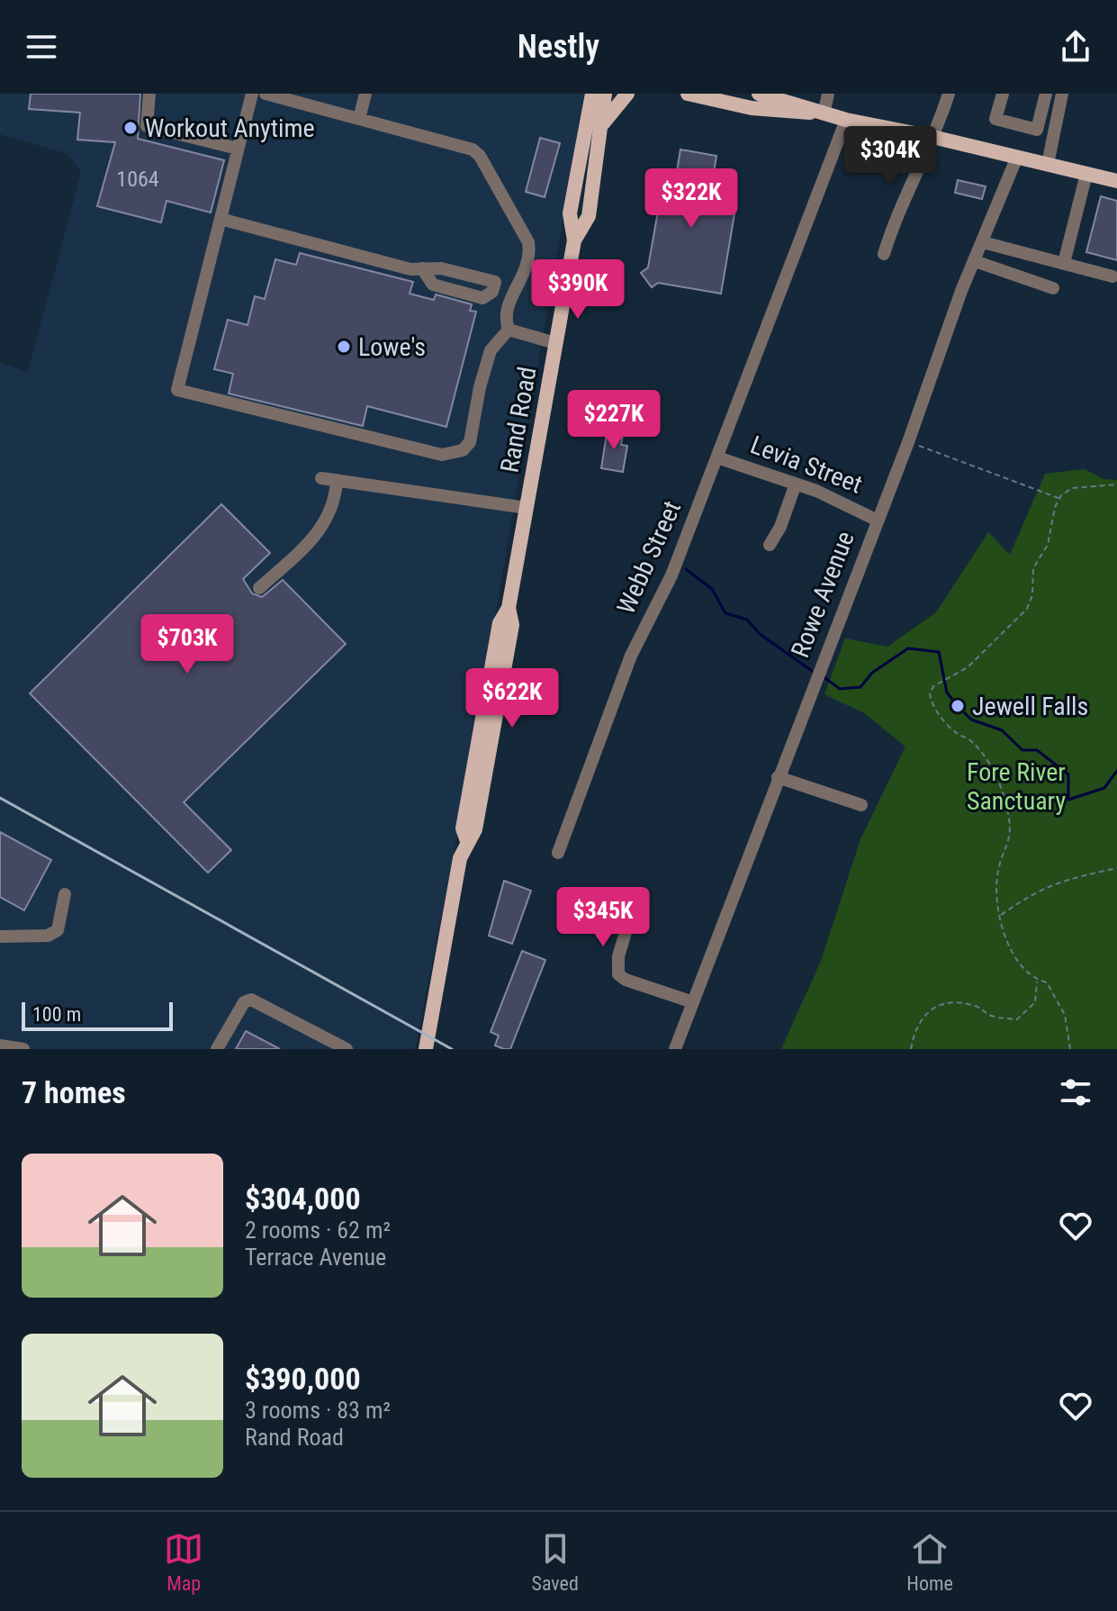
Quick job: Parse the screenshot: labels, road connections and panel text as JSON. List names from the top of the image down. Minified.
{"streets":{"main road":["Rand Road"],"street":["Levia Street","Webb Street","Rowe Avenue"]},"crossings":[["Levia Street","Webb Street"],["Levia Street","Rowe Avenue"]],"parks":["Fore River Sanctuary"],"places":["Workout Anytime","Lowe's","Jewell Falls"],"house_numbers":["1064"],"scale_bar":"100 m","page":{"header":"Nestly","price":["$304K","$322K","$390K","$227K","$703K","$622K","$345K"],"scale":"100 m","heading":"7 homes","list":[{"name":"$304,000","note":"2 rooms · 62 m² · Terrace Avenue"},{"name":"$390,000","note":"3 rooms · 83 m² · Rand Road"}],"tabs":["Map","Saved","Home"]}}
